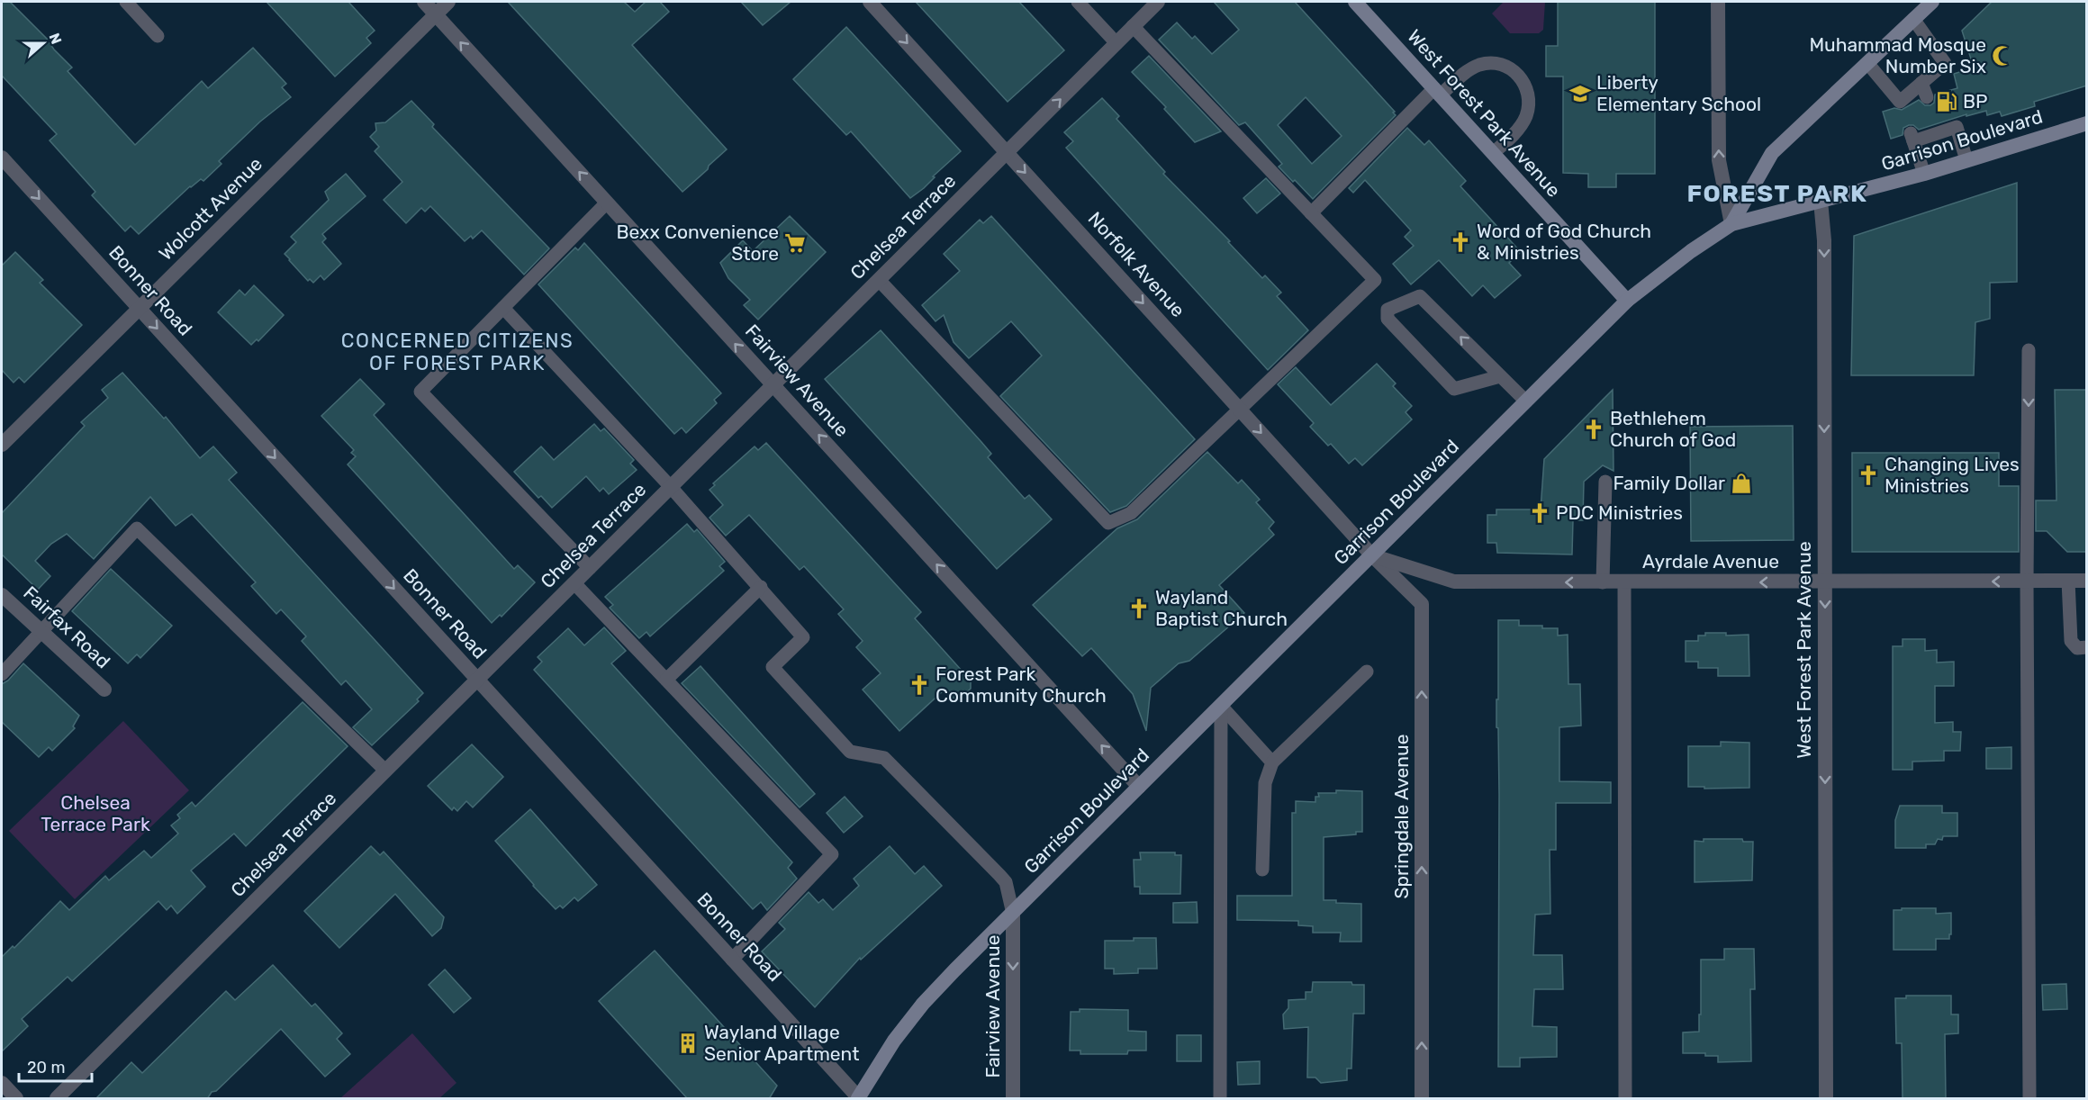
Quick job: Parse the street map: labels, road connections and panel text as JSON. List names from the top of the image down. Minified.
{"streets":{"main road":["West Forest Park Avenue","Garrison Boulevard"],"street":["Wolcott Avenue","Chelsea Terrace","Norfolk Avenue","Bonner Road","Fairview Avenue","Ayrdale Avenue","Fairfax Road","Springdale Avenue"]},"crossings":[["West Forest Park Avenue","Garrison Boulevard"],["West Forest Park Avenue","Ayrdale Avenue"],["Garrison Boulevard","Norfolk Avenue"],["Garrison Boulevard","Bonner Road"],["Garrison Boulevard","Fairview Avenue"],["Garrison Boulevard","Ayrdale Avenue"],["Garrison Boulevard","Springdale Avenue"],["Wolcott Avenue","Bonner Road"],["Wolcott Avenue","Fairview Avenue"],["Chelsea Terrace","Norfolk Avenue"],["Chelsea Terrace","Bonner Road"],["Chelsea Terrace","Fairview Avenue"],["Norfolk Avenue","Ayrdale Avenue"],["Norfolk Avenue","Springdale Avenue"],["Ayrdale Avenue","Springdale Avenue"]],"one_way":["West Forest Park Avenue","Norfolk Avenue","Bonner Road","Ayrdale Avenue","Springdale Avenue"],"districts":["FOREST PARK","CONCERNED CITIZENS OF FOREST PARK"],"parks":["Chelsea Terrace Park"],"places":{"mosque":["Muhammad Mosque Number Six"],"school or university":["Liberty Elementary School"],"fuel station":["BP"],"church":["Word of God Church & Ministries","Bethlehem Church of God","Changing Lives Ministries","PDC Ministries","Wayland Baptist Church","Forest Park Community Church"],"supermarket":["Bexx Convenience Store"],"shop":["Family Dollar"],"building":["Wayland Village Senior Apartment"]},"scale_bar":"20 m","north":"right"}
